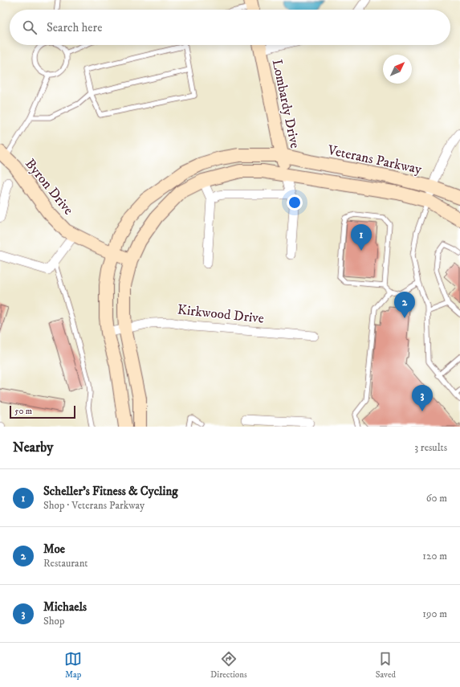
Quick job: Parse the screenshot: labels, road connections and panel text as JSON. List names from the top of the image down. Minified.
{"streets":{"main road":["Lombardy Drive","Veterans Parkway","Byron Drive"],"street":["Kirkwood Drive"]},"crossings":[["Lombardy Drive","Veterans Parkway"],["Veterans Parkway","Byron Drive"],["Veterans Parkway","Kirkwood Drive"]],"scale_bar":"50 m","north":"top right","page":{"search":"Search here","pins":["1","2","3"],"scale":"50 m","heading":["Nearby","3 results"],"list":[{"mark":"1","name":"Scheller's Fitness & Cycling","note":"Shop · Veterans Parkway","value":"60 m"},{"mark":"2","name":"Moe","note":"Restaurant","value":"120 m"},{"mark":"3","name":"Michaels","note":"Shop","value":"190 m"}],"nav":["Map","Directions","Saved"]}}
